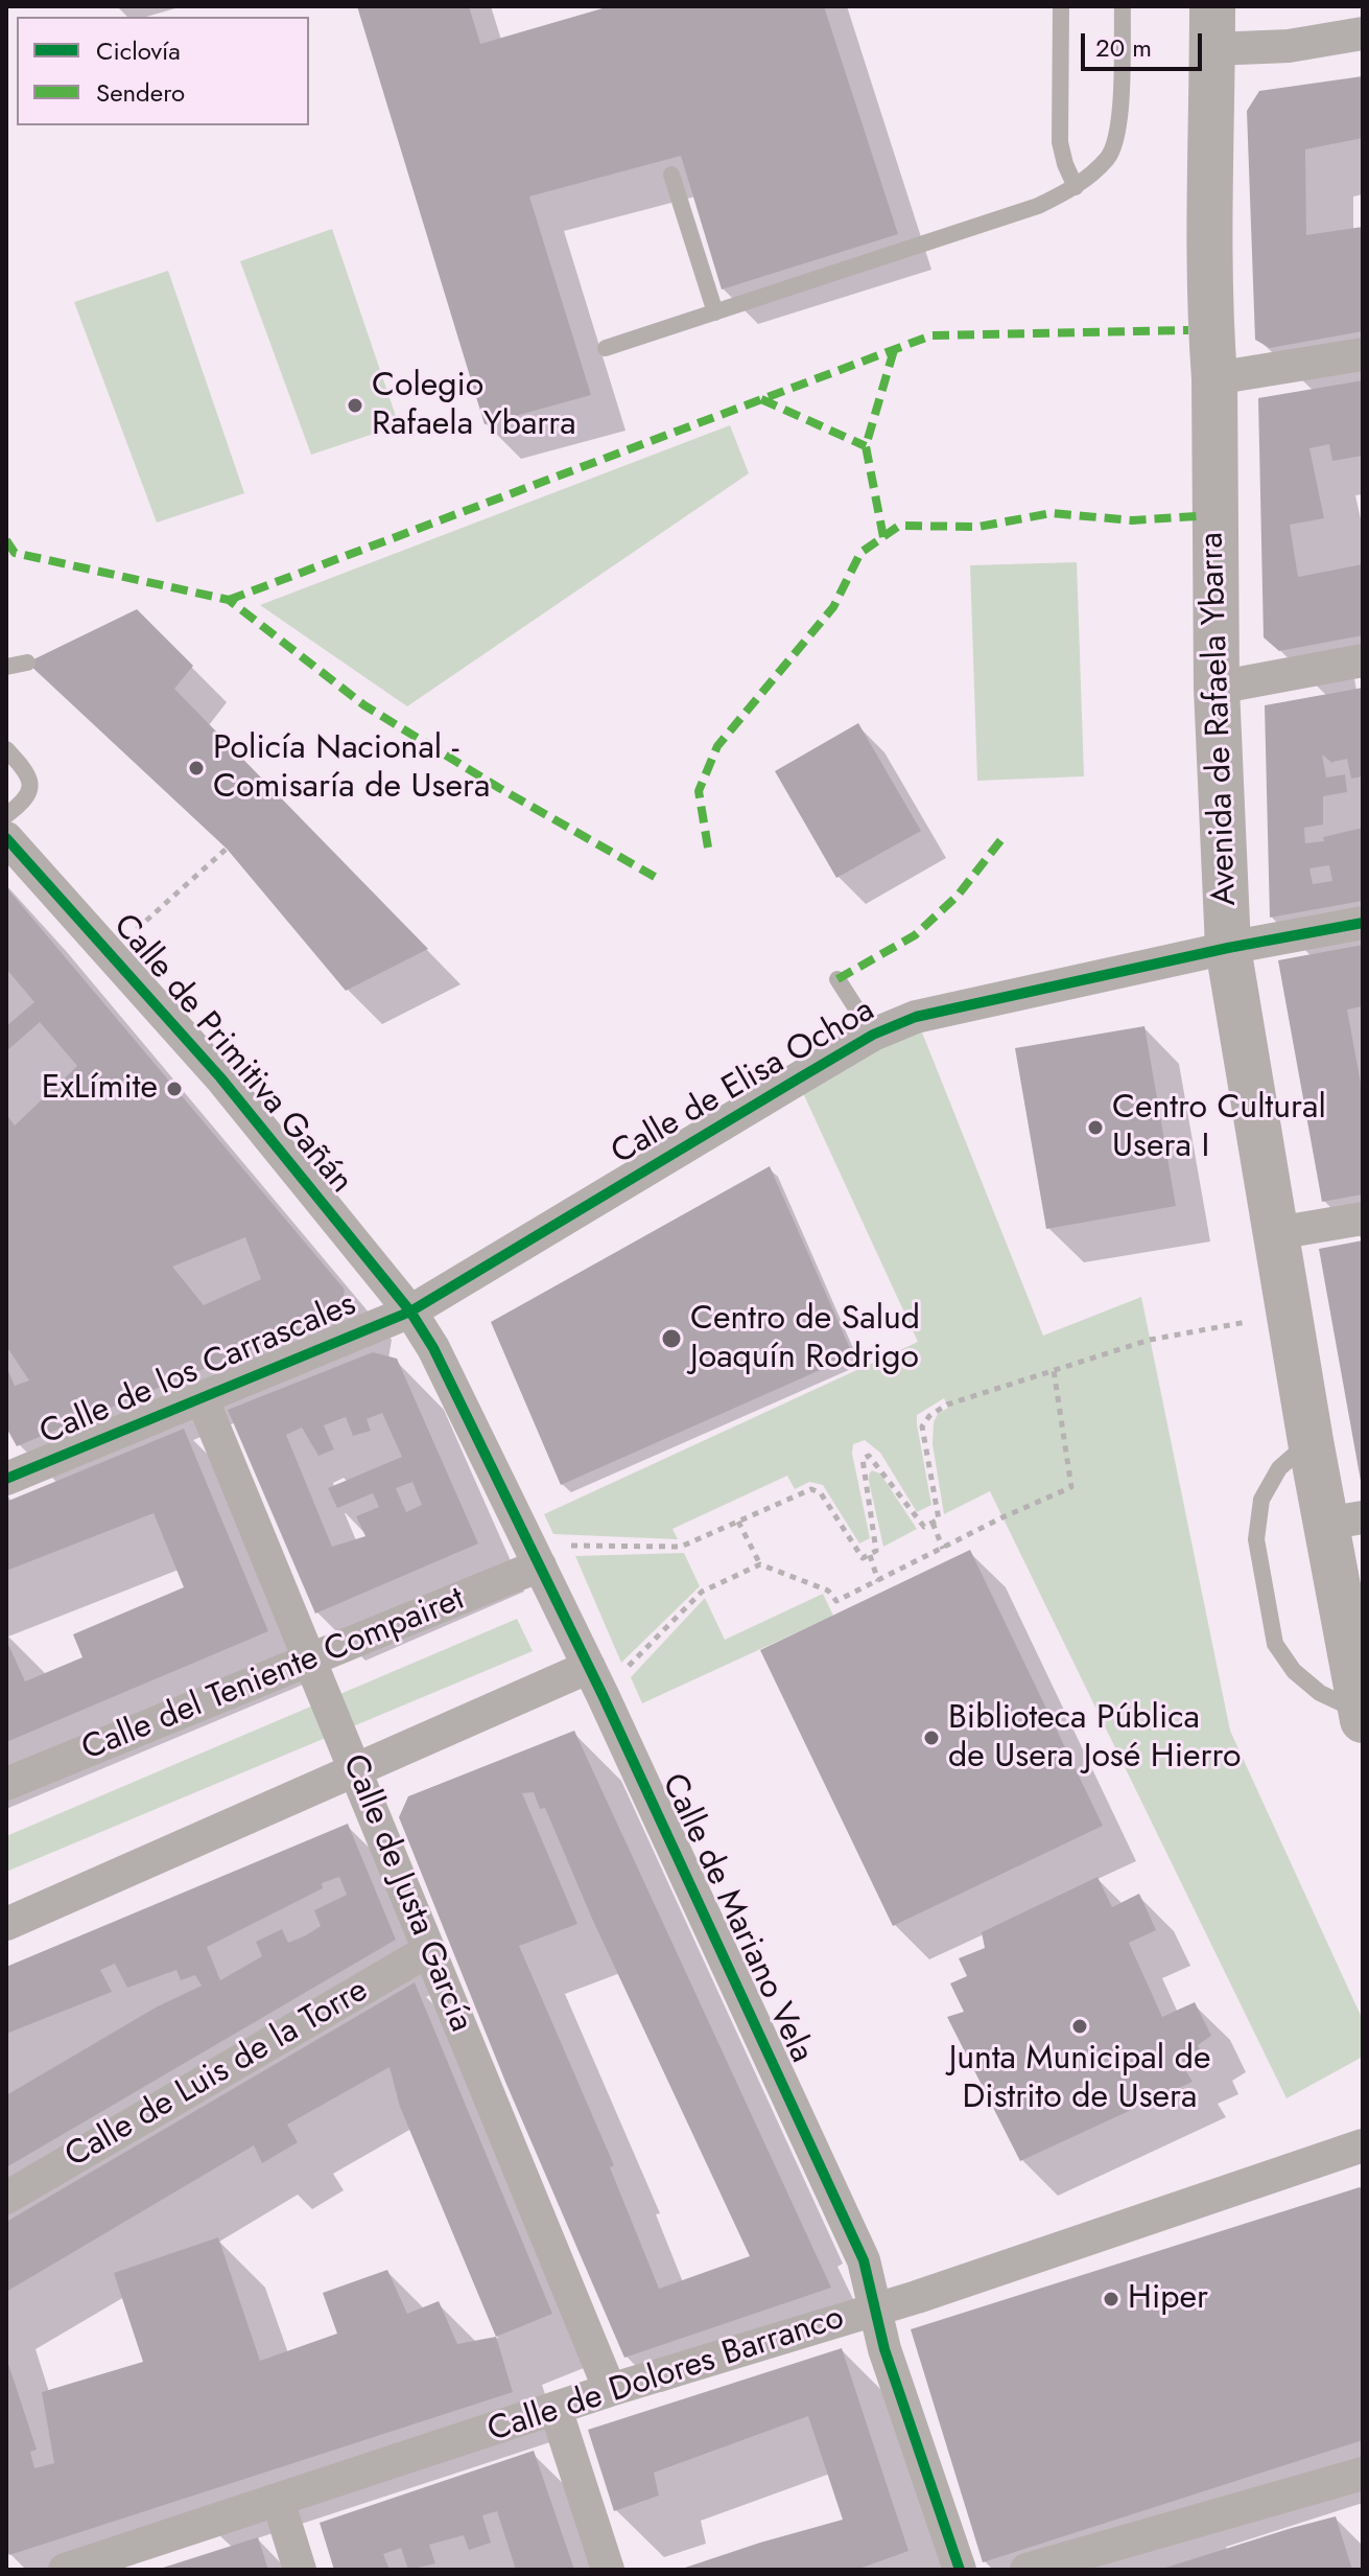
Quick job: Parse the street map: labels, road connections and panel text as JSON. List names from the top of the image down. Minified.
{"streets":{"main road":["Avenida de Rafaela Ybarra"],"street":["Calle de Primitiva Gañán","Calle de Elisa Ochoa","Calle de los Carrascales","Calle del Teniente Compairet","Calle de Justa García","Calle de Mariano Vela","Calle de Luis de la Torre","Calle de Dolores Barranco"]},"crossings":[["Avenida de Rafaela Ybarra","Calle de Elisa Ochoa"],["Calle de Primitiva Gañán","Calle de Elisa Ochoa"],["Calle de Primitiva Gañán","Calle de los Carrascales"],["Calle de Primitiva Gañán","Calle de Mariano Vela"],["Calle de Elisa Ochoa","Calle de los Carrascales"],["Calle de Elisa Ochoa","Calle de Mariano Vela"],["Calle de los Carrascales","Calle de Justa García"],["Calle de los Carrascales","Calle de Mariano Vela"],["Calle del Teniente Compairet","Calle de Justa García"],["Calle del Teniente Compairet","Calle de Mariano Vela"],["Calle de Justa García","Calle de Luis de la Torre"],["Calle de Justa García","Calle de Dolores Barranco"],["Calle de Mariano Vela","Calle de Dolores Barranco"]],"places":["Colegio Rafaela Ybarra","Policía Nacional - Comisaría de Usera","ExLímite","Centro Cultural Usera I","Centro de Salud Joaquín Rodrigo","Biblioteca Pública de Usera José Hierro","Junta Municipal de Distrito de Usera","Hiper"],"legend":["Ciclovía","Sendero"],"scale_bar":"20 m"}
